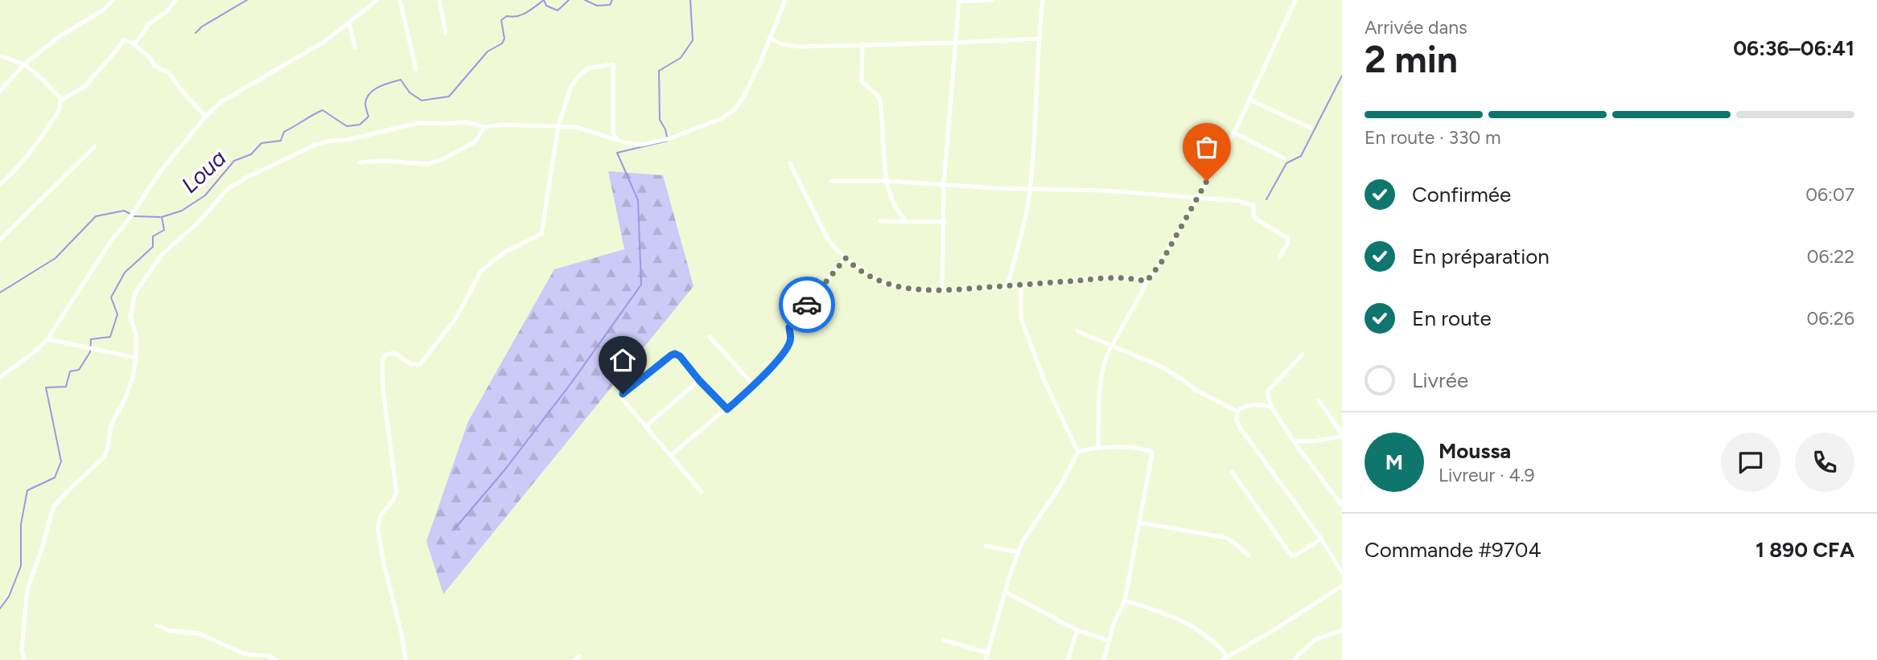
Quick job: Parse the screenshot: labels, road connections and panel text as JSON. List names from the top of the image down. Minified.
{"water":["Loua"],"page":{"heading":["2 min","Arrivée dans","06:36–06:41"],"panel":["Moussa","Livreur · 4.9","Commande #9704","1 890 CFA"],"bar":"En route · 330 m","list":[["Confirmée","06:07"],["En préparation","06:22"],["En route","06:26"],"Livrée"],"round":"M"}}
